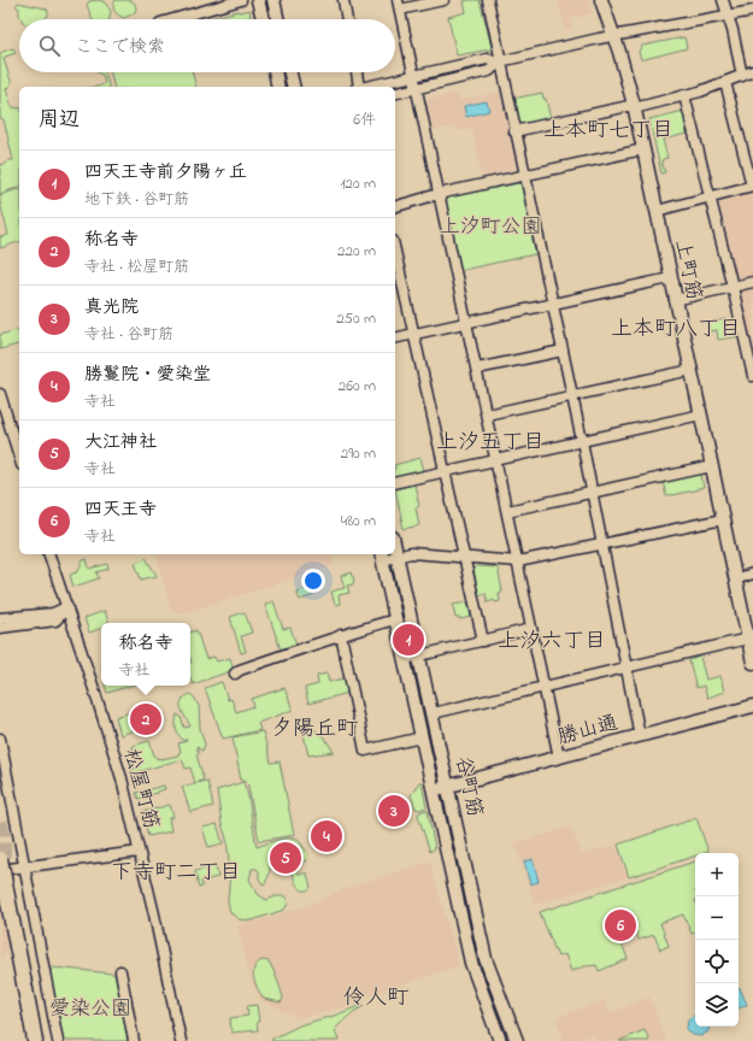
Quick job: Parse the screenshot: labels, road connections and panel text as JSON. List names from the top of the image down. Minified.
{"streets":{"main road":["上町筋","勝山通","谷町筋"],"street":["松屋町筋"]},"crossings":[["勝山通","谷町筋"]],"districts":["上本町七丁目","上本町八丁目","上汐五丁目","上汐六丁目","夕陽丘町","下寺町二丁目","伶人町"],"parks":["上汐町公園","愛染公園"],"page":{"search":"ここで検索","heading":["周辺","6件"],"list":[{"mark":"1","name":"四天王寺前夕陽ヶ丘","note":"地下鉄 · 谷町筋","value":"120 m"},{"mark":"2","name":"称名寺","note":"寺社 · 松屋町筋","value":"220 m"},{"mark":"3","name":"真光院","note":"寺社 · 谷町筋","value":"250 m"},{"mark":"4","name":"勝鬘院・愛染堂","note":"寺社","value":"260 m"},{"mark":"5","name":"大江神社","note":"寺社","value":"290 m"},{"mark":"6","name":"四天王寺","note":"寺社","value":"480 m"}],"pins":["1","2","3","4","5","6"],"popup":["称名寺","寺社"],"map_buttons":["+","−"]}}
